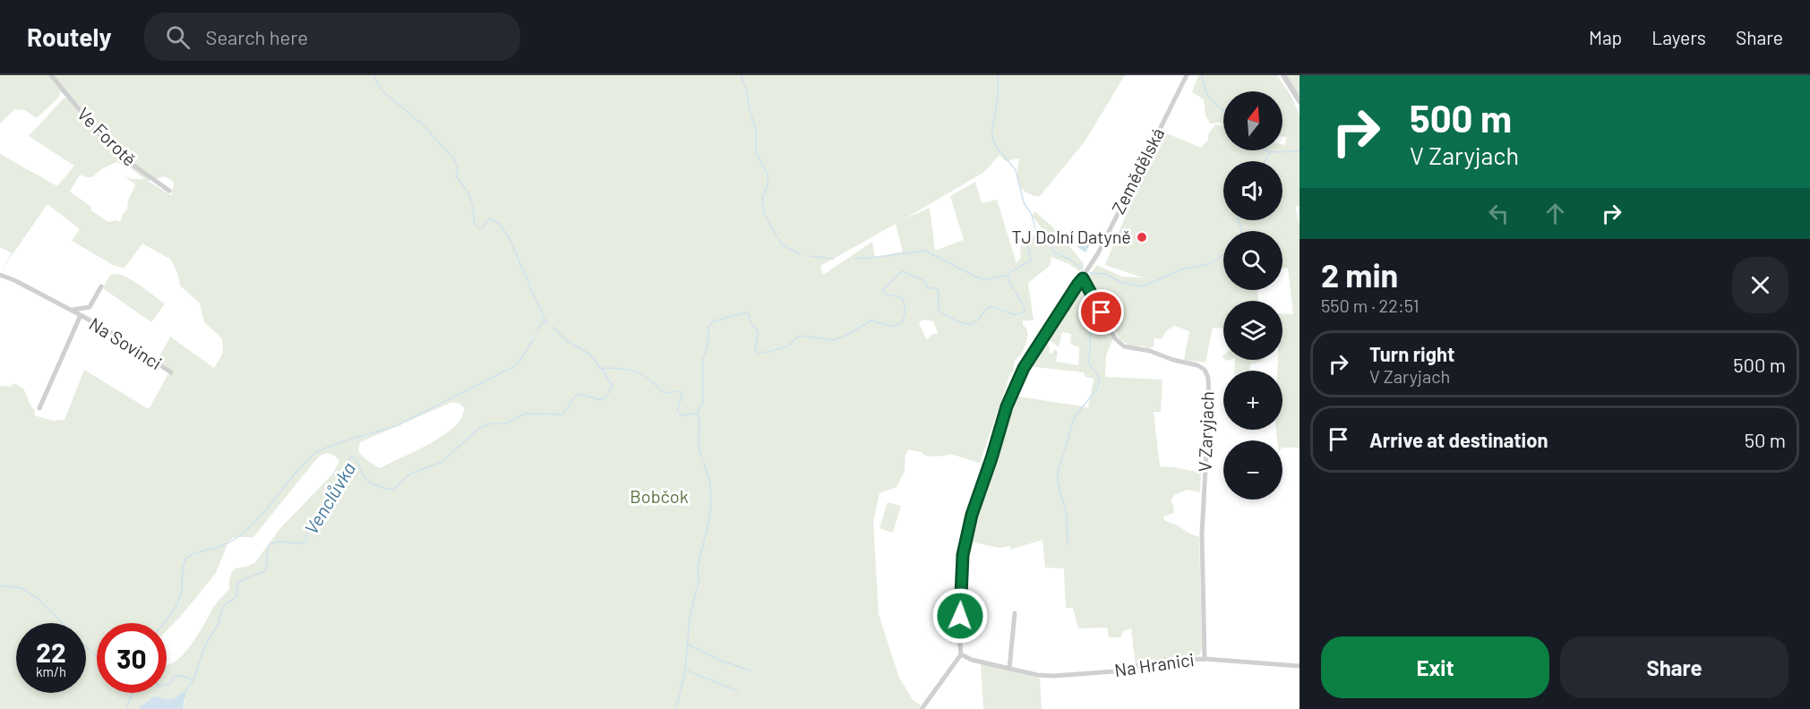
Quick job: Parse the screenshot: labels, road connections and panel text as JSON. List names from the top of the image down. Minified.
{"streets":{"street":["Ve Forotě","Zemědělská","Na Sovinci","V Zaryjach","Na Hranici"]},"crossings":[["Zemědělská","V Zaryjach"],["Zemědělská","Na Hranici"],["V Zaryjach","Na Hranici"]],"water":["Venclůvka"],"parks":["Bobčok"],"places":["TJ Dolní Datyně"],"north":"top","page":{"header":"Routely","search":"Search here","nav":["Map","Layers","Share"],"turn":["500 m","V Zaryjach"],"map_buttons":["+","−"],"heading":["2 min","550 m · 22:51"],"list":[{"name":"Turn right","note":"V Zaryjach","value":"500 m"},{"name":"Arrive at destination","value":"50 m"}],"speed":"22 km/h","limit":"30","buttons":["Exit","Share"]}}
